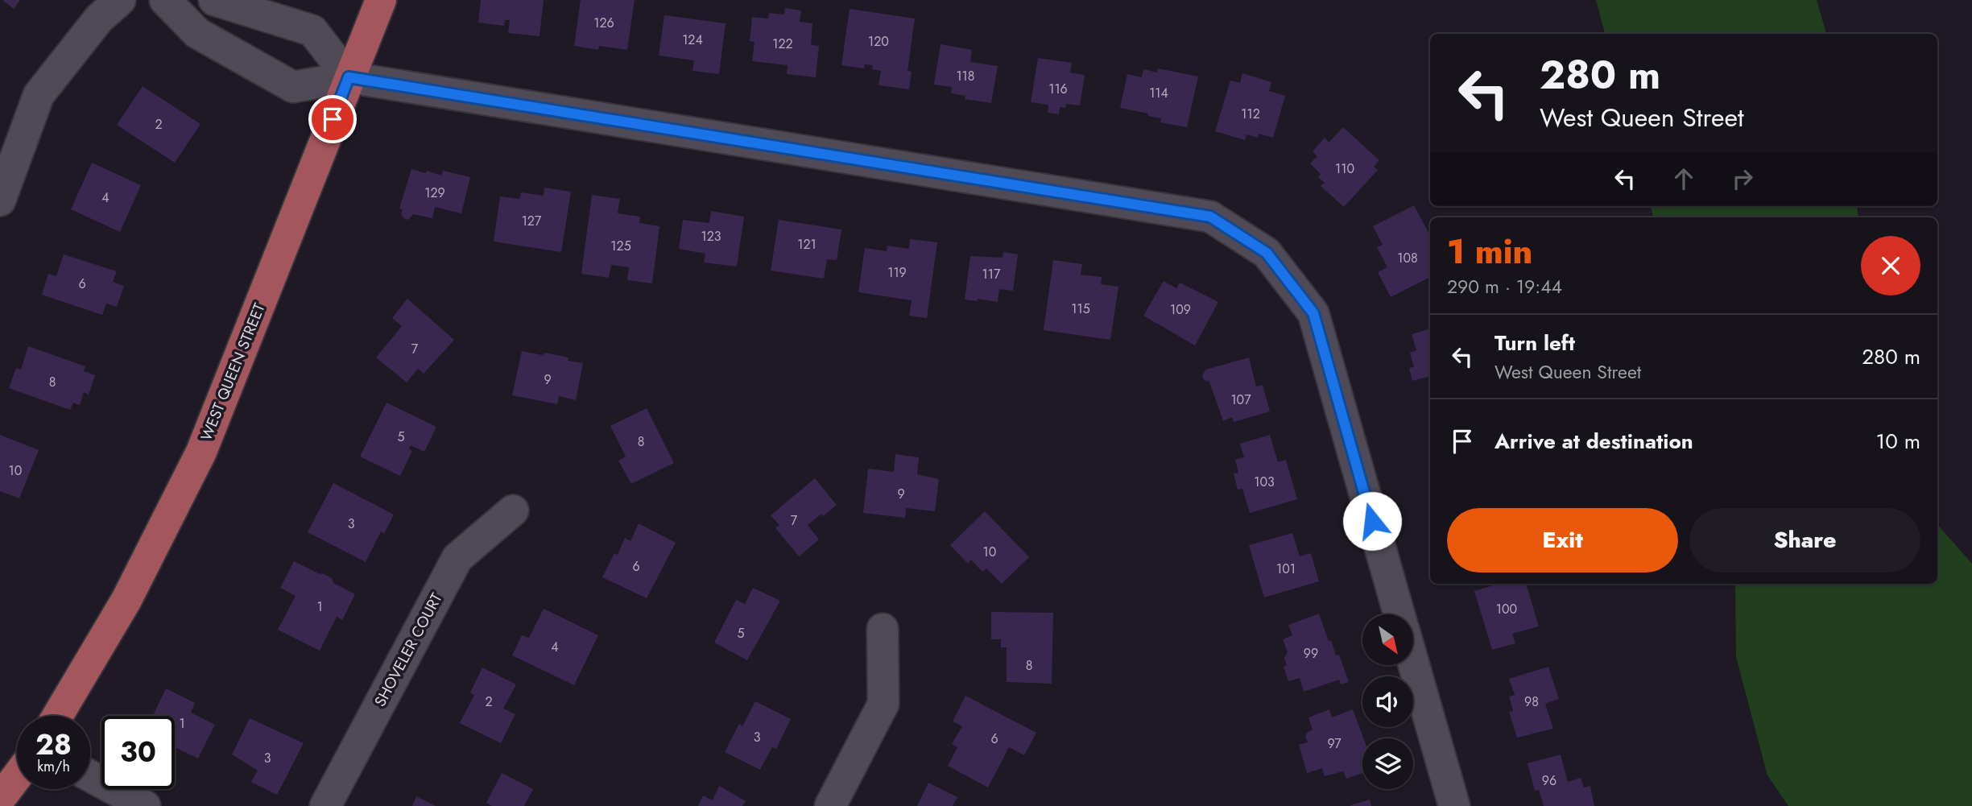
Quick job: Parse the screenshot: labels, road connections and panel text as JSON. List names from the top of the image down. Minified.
{"streets":{"main road":["WEST QUEEN STREET"],"street":["SHOVELER COURT"]},"house_numbers":["126","124","120","122","118","116","114","112","2","110","129","4","127","123","121","125","108","119","117","6","115","109","7","9","8","107","5","8","10","103","9","7","3","10","6","101","1","100","5","4","99","8","2","98","1","3","6","97","3","96"],"north":"bottom right","page":{"turn":["280 m","West Queen Street"],"heading":["1 min","290 m · 19:44"],"list":[{"name":"Turn left","note":"West Queen Street","value":"280 m"},{"name":"Arrive at destination","value":"10 m"}],"buttons":["Exit","Share"],"speed":"28 km/h","limit":"30"}}
